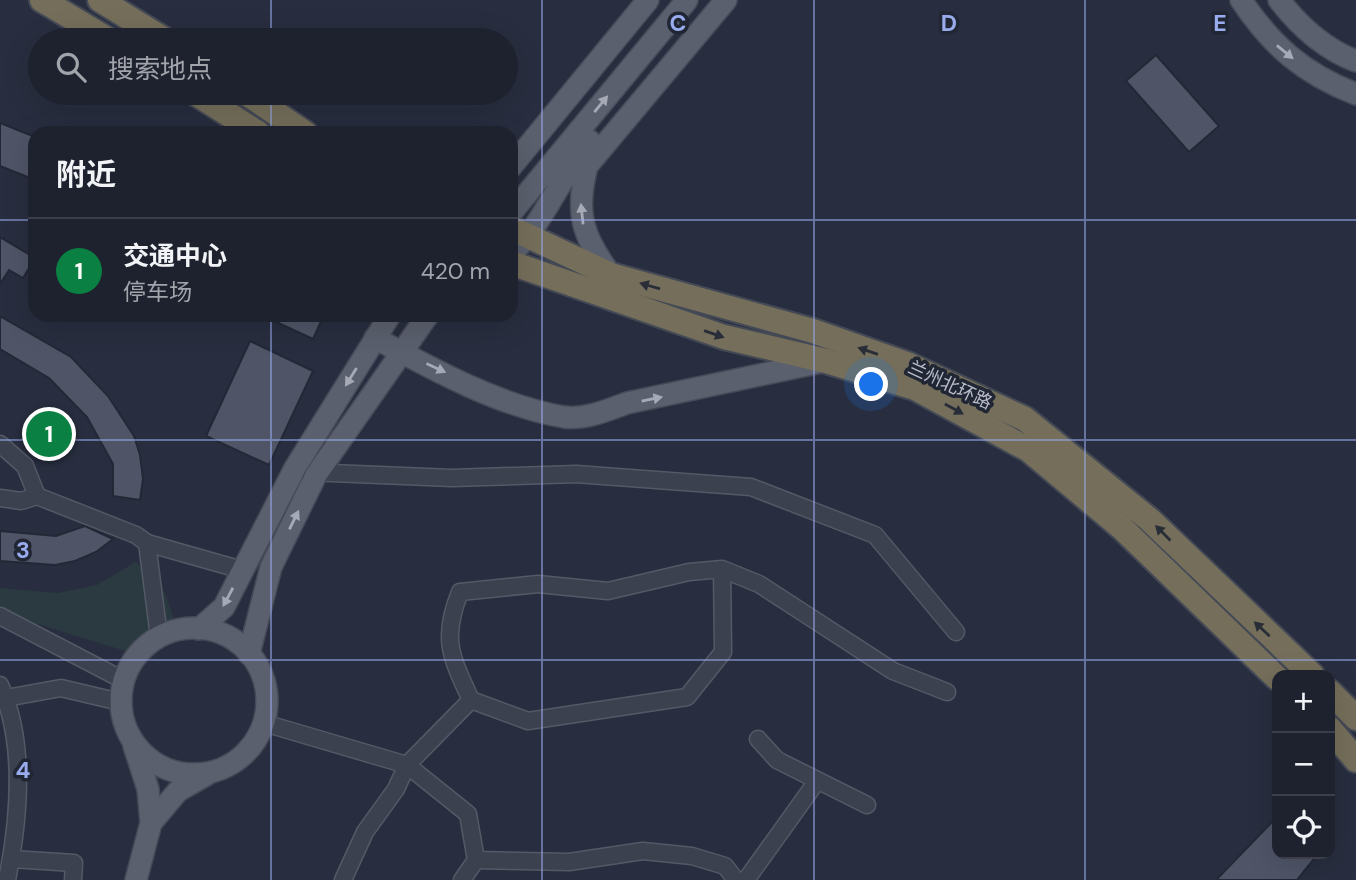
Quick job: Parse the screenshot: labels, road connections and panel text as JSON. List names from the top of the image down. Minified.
{"streets":{"highway":["兰州北环路"]},"page":{"search":"搜索地点","heading":"附近","list":[{"mark":"1","name":"交通中心","note":"停车场","value":"420 m"}],"pins":"1","map_buttons":["+","−"]},"grid":{"columns":["C","D","E"],"rows":["3","4"]}}
